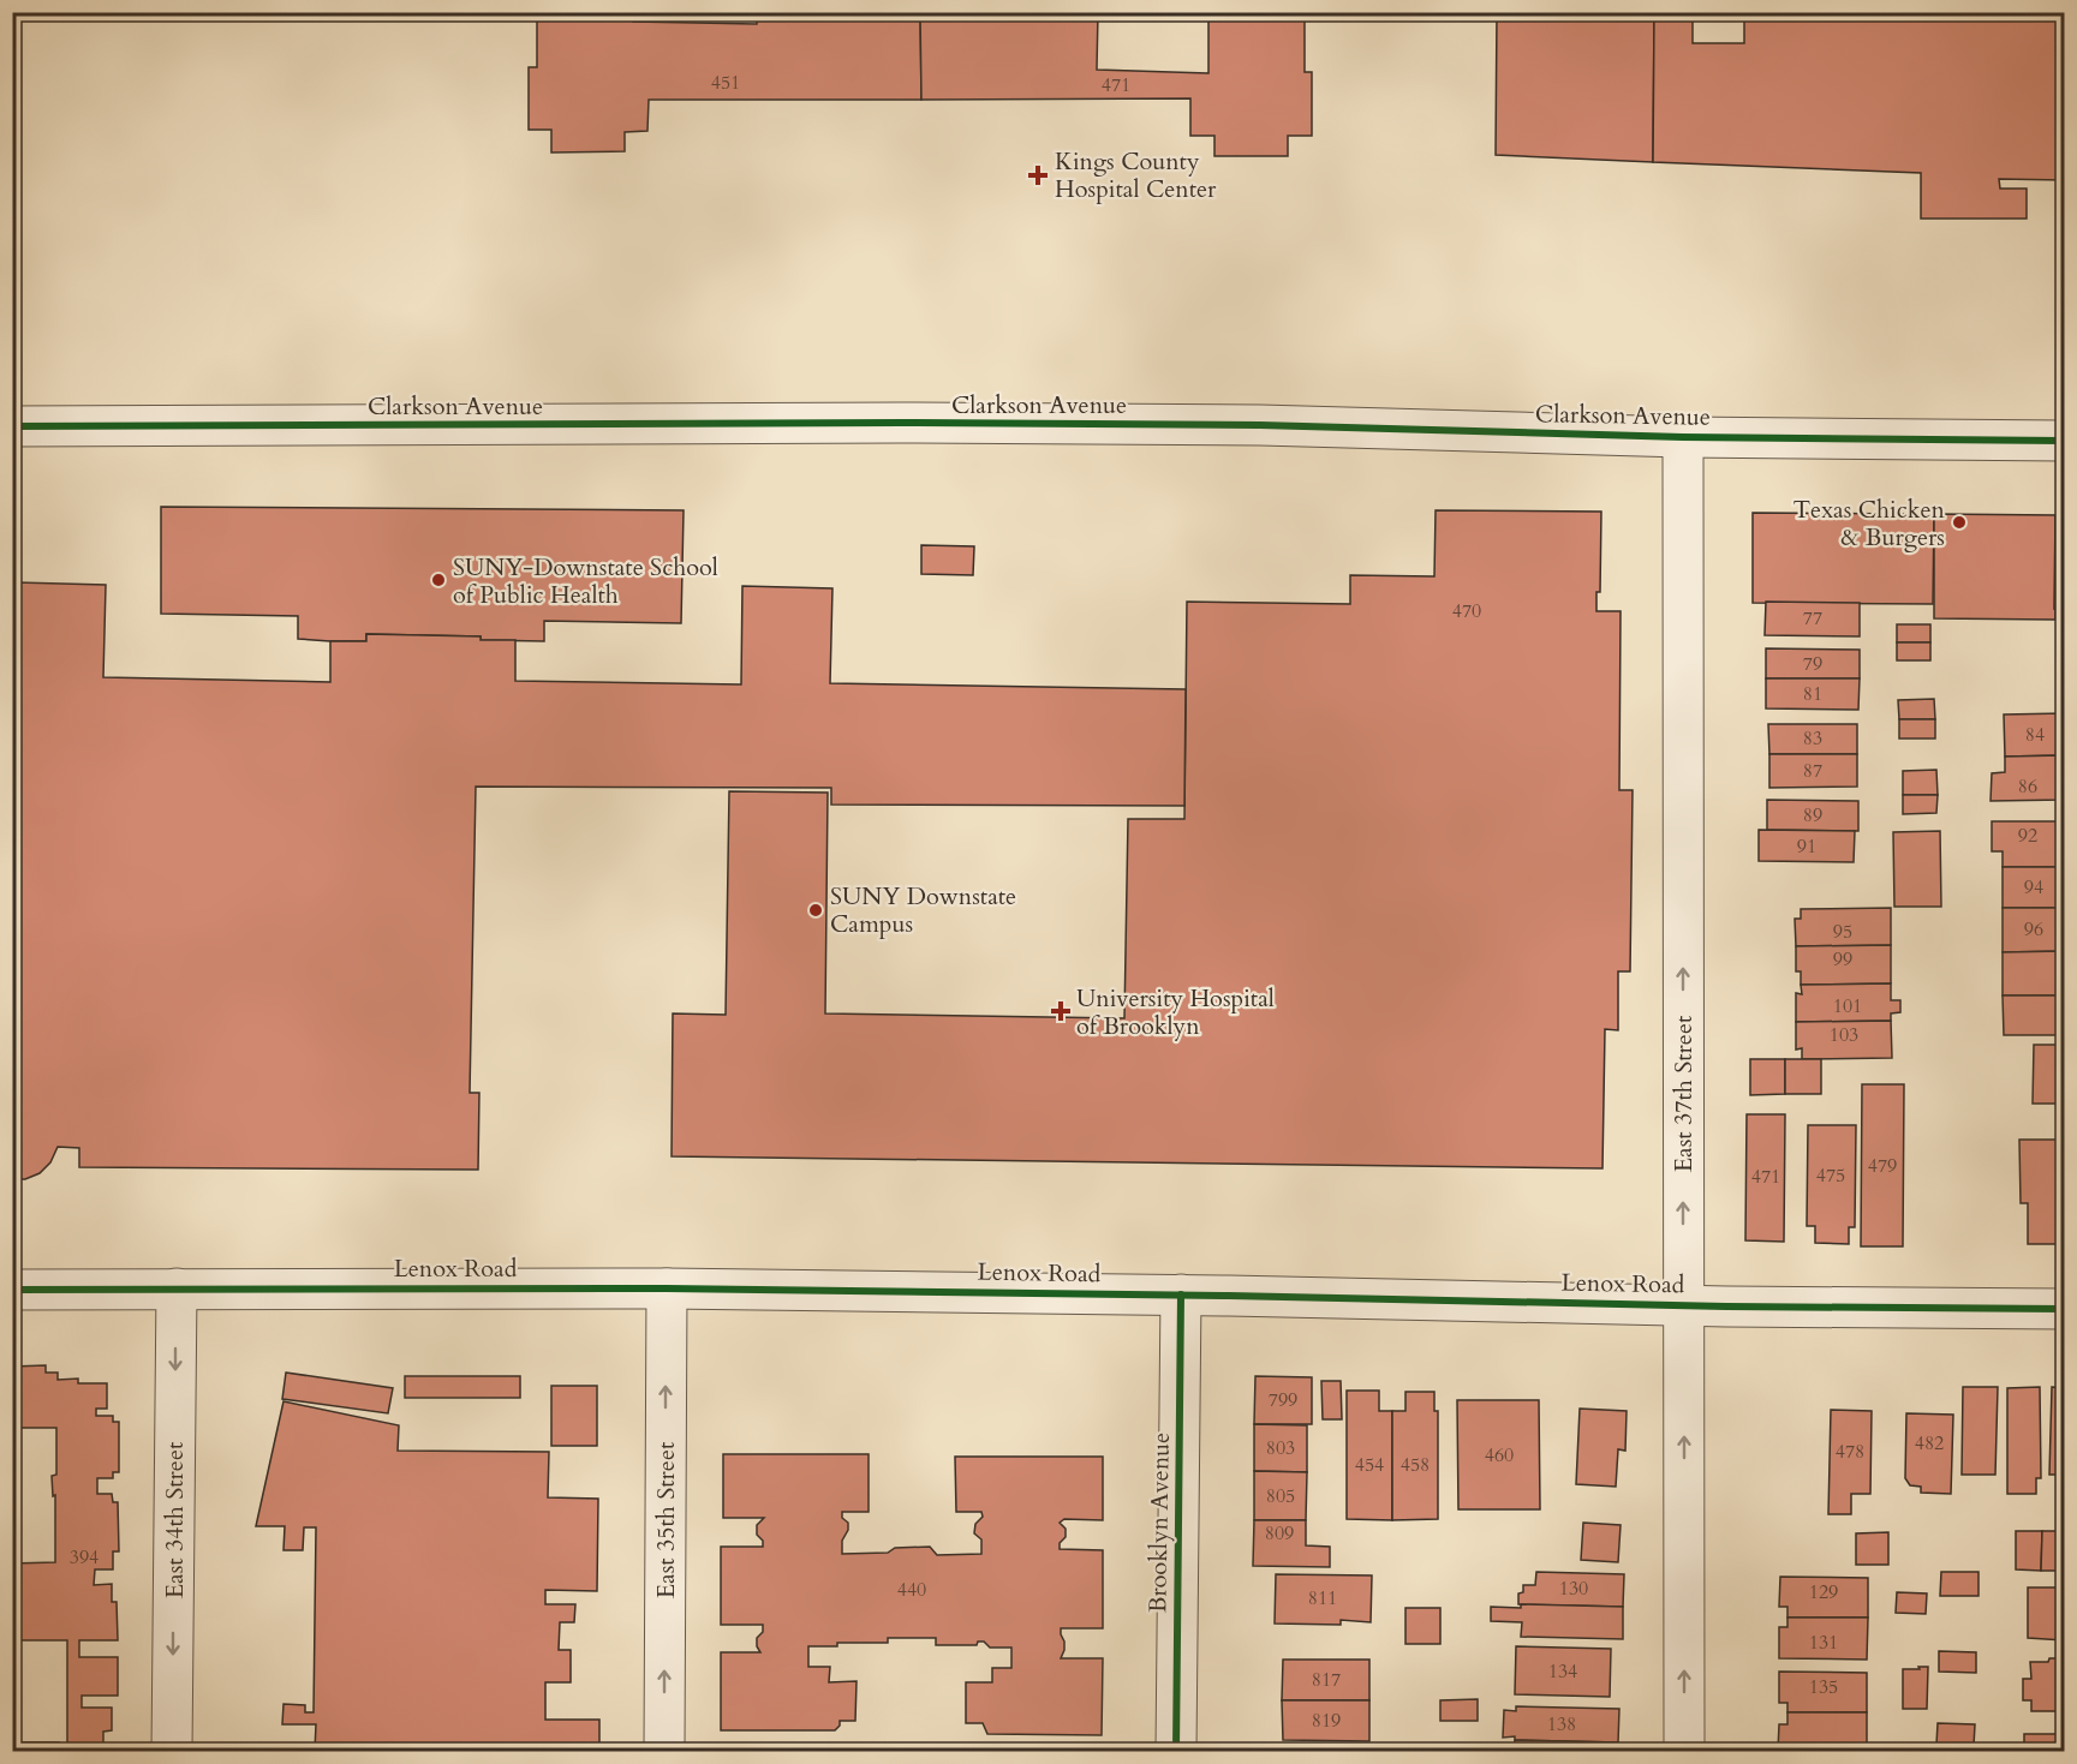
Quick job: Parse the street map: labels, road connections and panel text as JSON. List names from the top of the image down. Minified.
{"streets":{"street":["Clarkson Avenue","East 37th Street","Lenox Road","East 34th Street","East 35th Street","Brooklyn Avenue"]},"crossings":[["Clarkson Avenue","East 37th Street"],["East 37th Street","Lenox Road"],["Lenox Road","East 34th Street"],["Lenox Road","East 35th Street"],["Lenox Road","Brooklyn Avenue"]],"one_way":["East 37th Street","East 34th Street","East 35th Street"],"places":{"health":["Kings County Hospital Center","University Hospital of Brooklyn"],"other":["Texas Chicken & Burgers","SUNY-Downstate School of Public Health","SUNY Downstate Campus"]},"house_numbers":["451","471","470","77","79","81","84","83","87","86","89","92","91","94","96","95","99","101","103","479","475","471","799","482","803","478","460","454","458","805","809","394","130","440","129","811","131","134","817","135","819","138"]}
